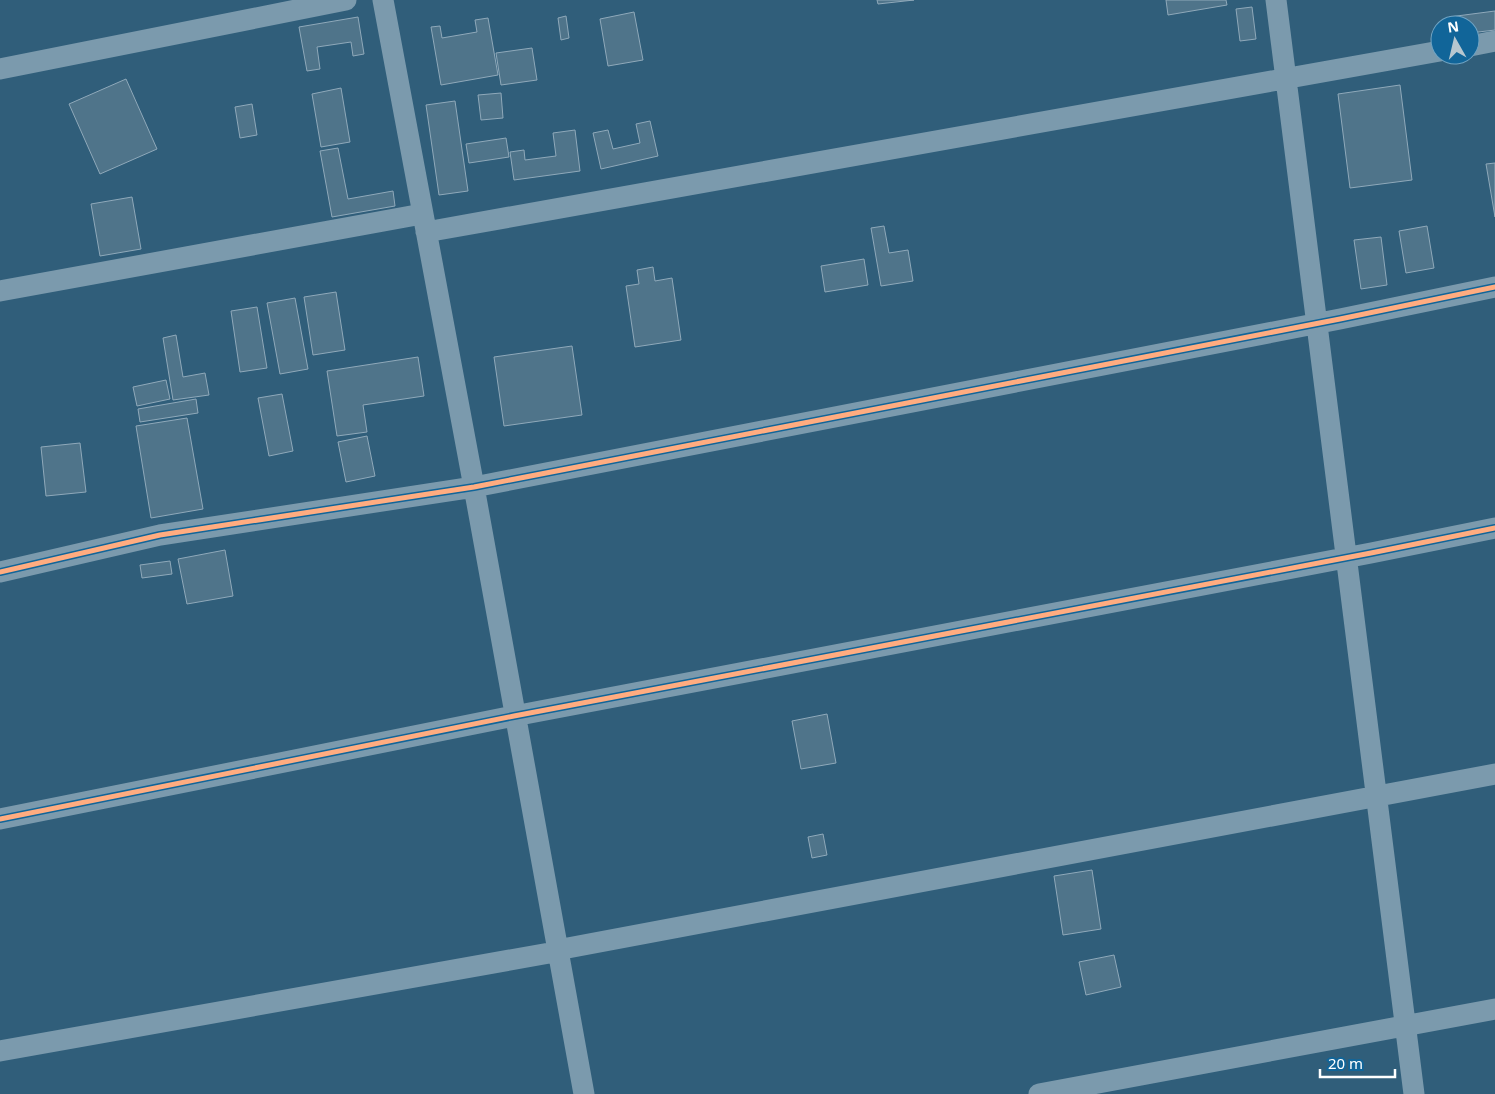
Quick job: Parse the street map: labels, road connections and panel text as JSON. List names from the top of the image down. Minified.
{"scale_bar":"20 m","north":"top"}
